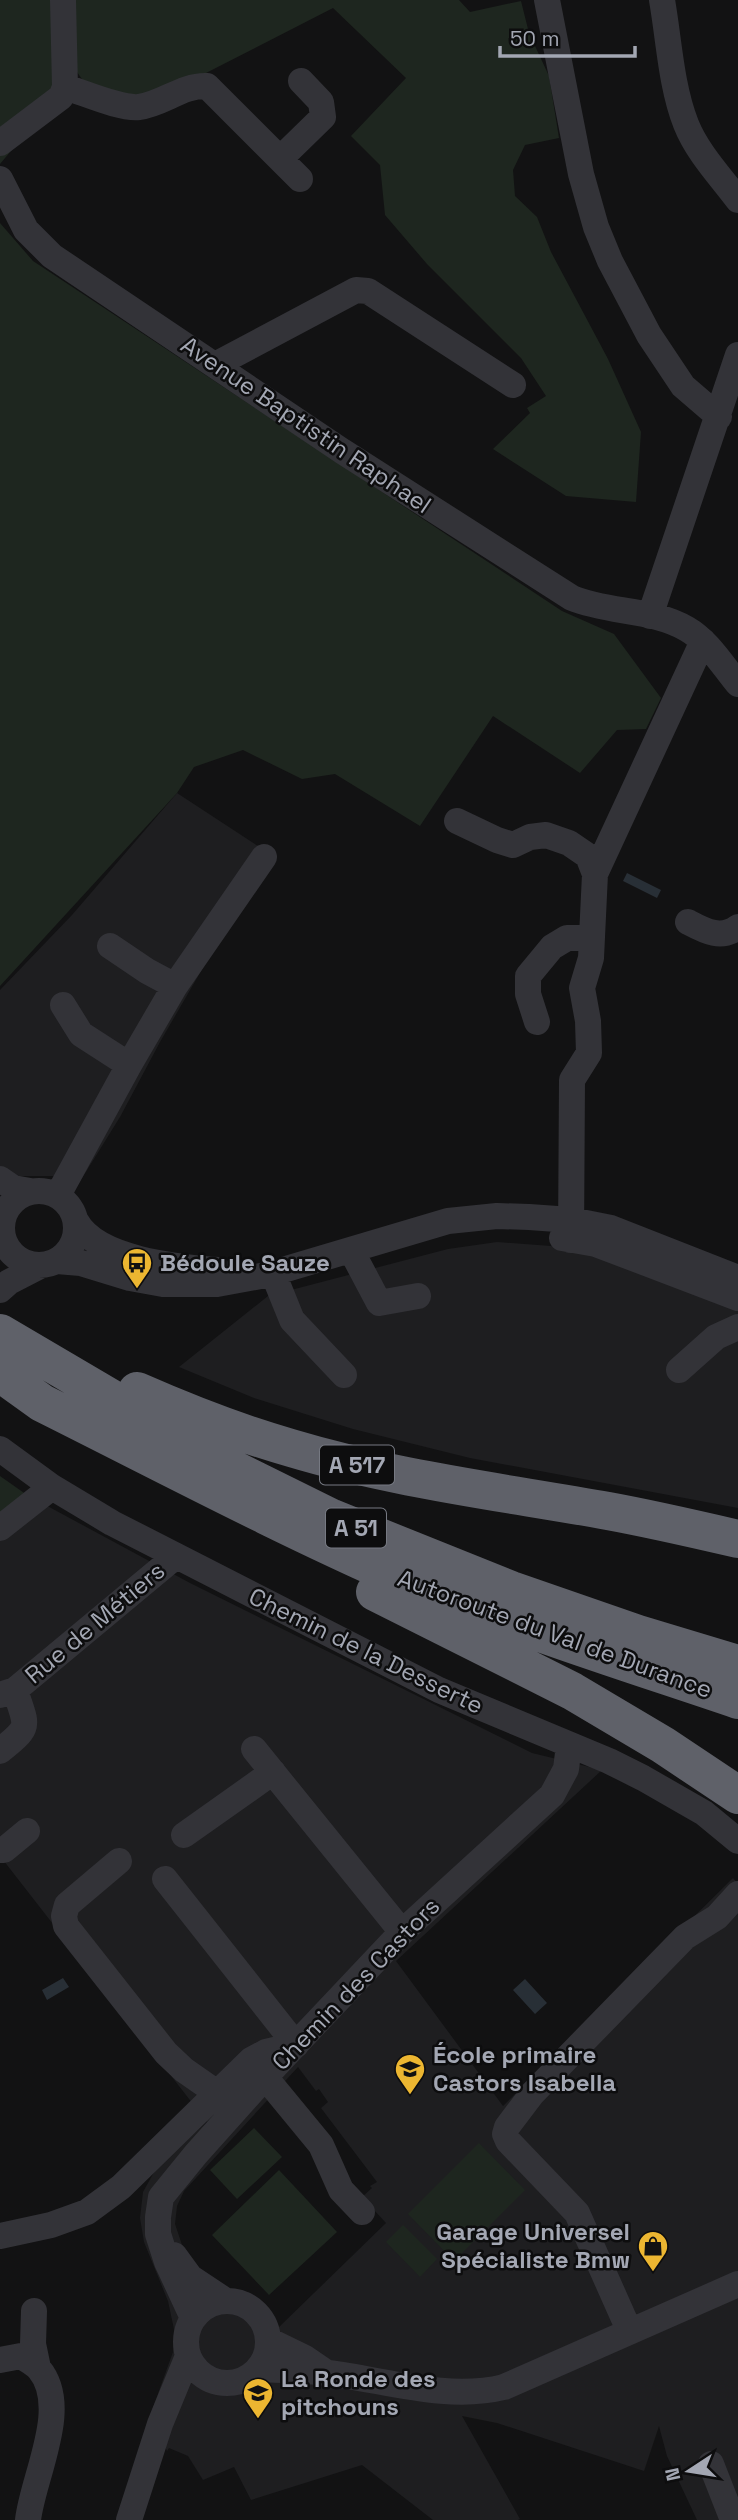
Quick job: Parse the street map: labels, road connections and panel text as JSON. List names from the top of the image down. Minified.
{"streets":{"highway":["A 517","A 51","Autoroute du Val de Durance"],"street":["Avenue Baptistin Raphael","Rue de Métiers","Chemin de la Desserte","Chemin des Castors"]},"crossings":[["Rue de Métiers","Chemin de la Desserte"],["Chemin de la Desserte","Chemin des Castors"]],"places":{"bus stop":["Bédoule Sauze"],"school or university":["École primaire Castors Isabella","La Ronde des pitchouns"],"shop":["Garage Universel Spécialiste Bmw"]},"scale_bar":"50 m","north":"left"}
